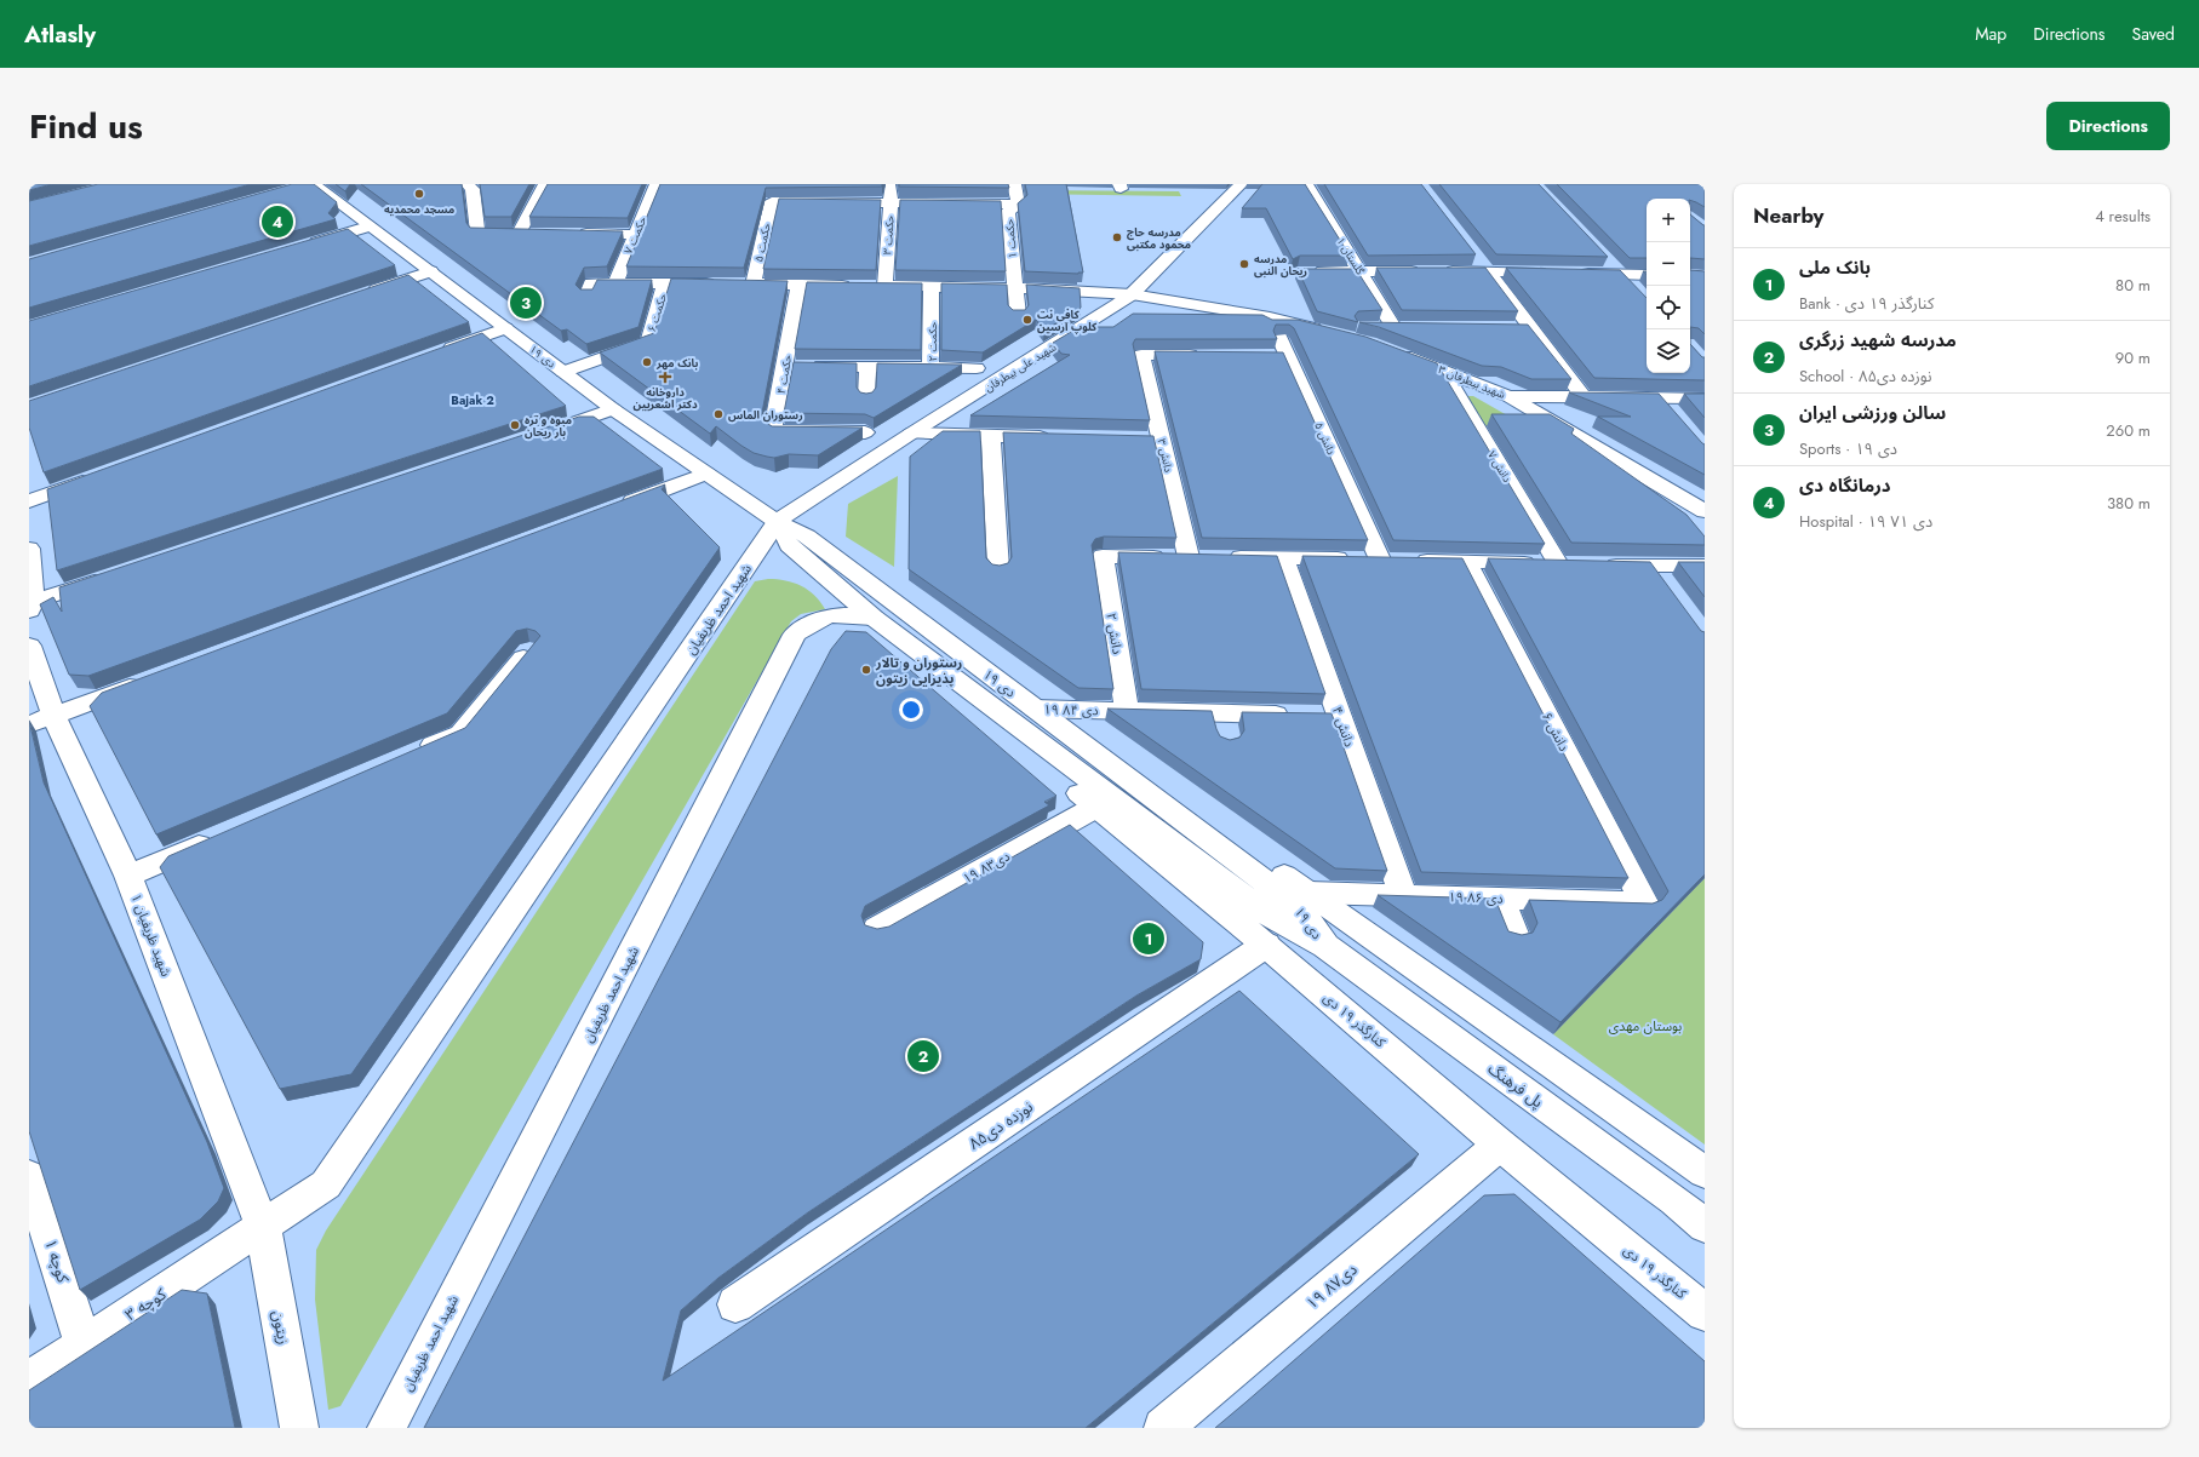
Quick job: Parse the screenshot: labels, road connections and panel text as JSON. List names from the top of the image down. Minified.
{"streets":{"street":["حکمت ۷","حکمت ۳","حکمت ۱","حکمت ۵","گلستان ۱","حکمت ۶","حکمت ۲","۱۹ دی","شهید علی بیطرفان","حکمت ۴","شهید بیطرفان ۳","دانش ۵","دانش ۳","دانش ۷","شهید احمد ظریفیان","۲ دانش","۱۹ دی ۸۴","دانش ۴","۶ دانش","۱۹ دی۸۳","۱۹ دی ۸۶","شهید ظریفیان ۱","کنارگذر ۱۹ دی","پل فرهنگ","نوزده دی۸۵","کوچه ۱","۱۹ دی۸۷","کوچه ۳","زيتون"]},"crossings":[["حکمت ۳","حکمت ۵"],["حکمت ۶","۱۹ دی"],["حکمت ۲","حکمت ۴"],["۱۹ دی","شهید علی بیطرفان"],["۱۹ دی","شهید احمد ظریفیان"],["۱۹ دی","۱۹ دی ۸۴"],["۱۹ دی","کنارگذر ۱۹ دی"],["۱۹ دی","پل فرهنگ"],["شهید علی بیطرفان","شهید احمد ظریفیان"],["شهید بیطرفان ۳","دانش ۷"],["دانش ۳","۲ دانش"],["شهید احمد ظریفیان","شهید ظریفیان ۱"],["شهید احمد ظریفیان","کوچه ۳"],["شهید احمد ظریفیان","زيتون"],["۲ دانش","۱۹ دی ۸۴"],["۱۹ دی ۸۴","دانش ۴"],["۱۹ دی ۸۴","کنارگذر ۱۹ دی"],["دانش ۴","۱۹ دی ۸۶"],["۶ دانش","۱۹ دی ۸۶"],["۱۹ دی۸۳","کنارگذر ۱۹ دی"],["شهید ظریفیان ۱","کوچه ۳"],["شهید ظریفیان ۱","زيتون"],["کنارگذر ۱۹ دی","نوزده دی۸۵"],["کنارگذر ۱۹ دی","۱۹ دی۸۷"],["کوچه ۱","کوچه ۳"],["کوچه ۳","زيتون"]],"districts":["Bajak 2"],"parks":["بوستان مهدی"],"places":{"other":["مسجد محمدیه","مدرسه حاج محمود مکتبی","مدرسه ریحان النبی","کافی نت کلوپ آرسین","بانک مهر","رستوران الماس","میوه و تره بار ریحان","رستوران و تالار پذیرایی زیتون"],"health":["داروخانه دکتر اشعریین"]},"page":{"header":"Atlasly","nav":["Map","Directions","Saved"],"title":"Find us","buttons":"Directions","heading":["Nearby","4 results"],"map_buttons":["+","−"],"pins":["4","3","1","2"],"list":[{"mark":"1","name":"بانک ملی","note":"Bank · کنارگذر ۱۹ دی","value":"80 m"},{"mark":"2","name":"مدرسه شهید زرگری","note":"School · نوزده دی۸۵","value":"90 m"},{"mark":"3","name":"سالن ورزشی ایران","note":"Sports · ۱۹ دی","value":"260 m"},{"mark":"4","name":"درمانگاه دی","note":"Hospital · ۱۹ دی ۷۱","value":"380 m"}]}}
